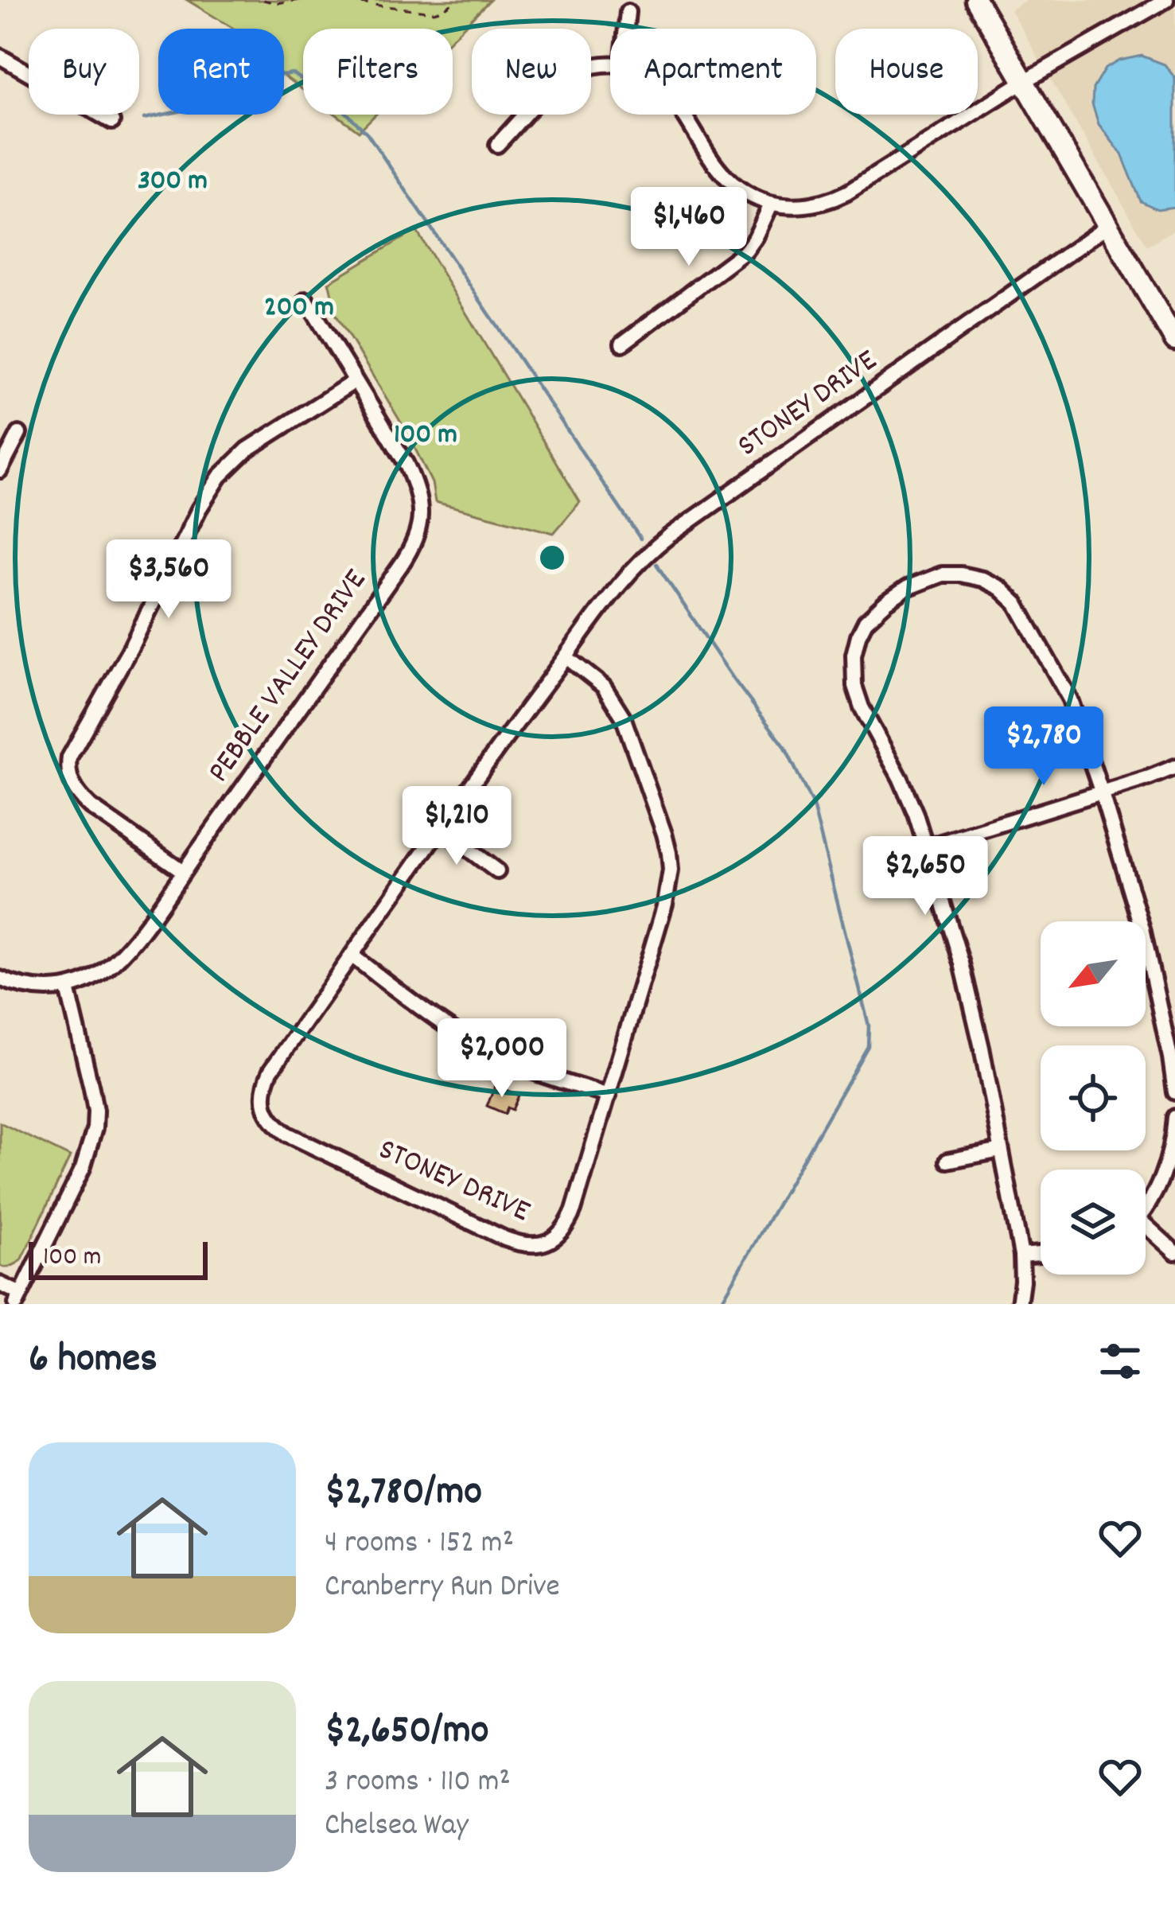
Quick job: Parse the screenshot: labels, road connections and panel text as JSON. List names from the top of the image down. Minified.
{"streets":{"street":["STONEY DRIVE","PEBBLE VALLEY DRIVE"]},"scale_bar":"100 m","north":"bottom left","page":{"chip":["Buy","Rent","Filters","New","Apartment","House"],"price":["$1,460","$3,560","$2,780","$1,210","$2,650","$2,000"],"scale":"100 m","heading":"6 homes","list":[{"name":"$2,780/mo","note":"4 rooms · 152 m² · Cranberry Run Drive"},{"name":"$2,650/mo","note":"3 rooms · 110 m² · Chelsea Way"}]},"rings":["300 m","200 m","100 m"]}
